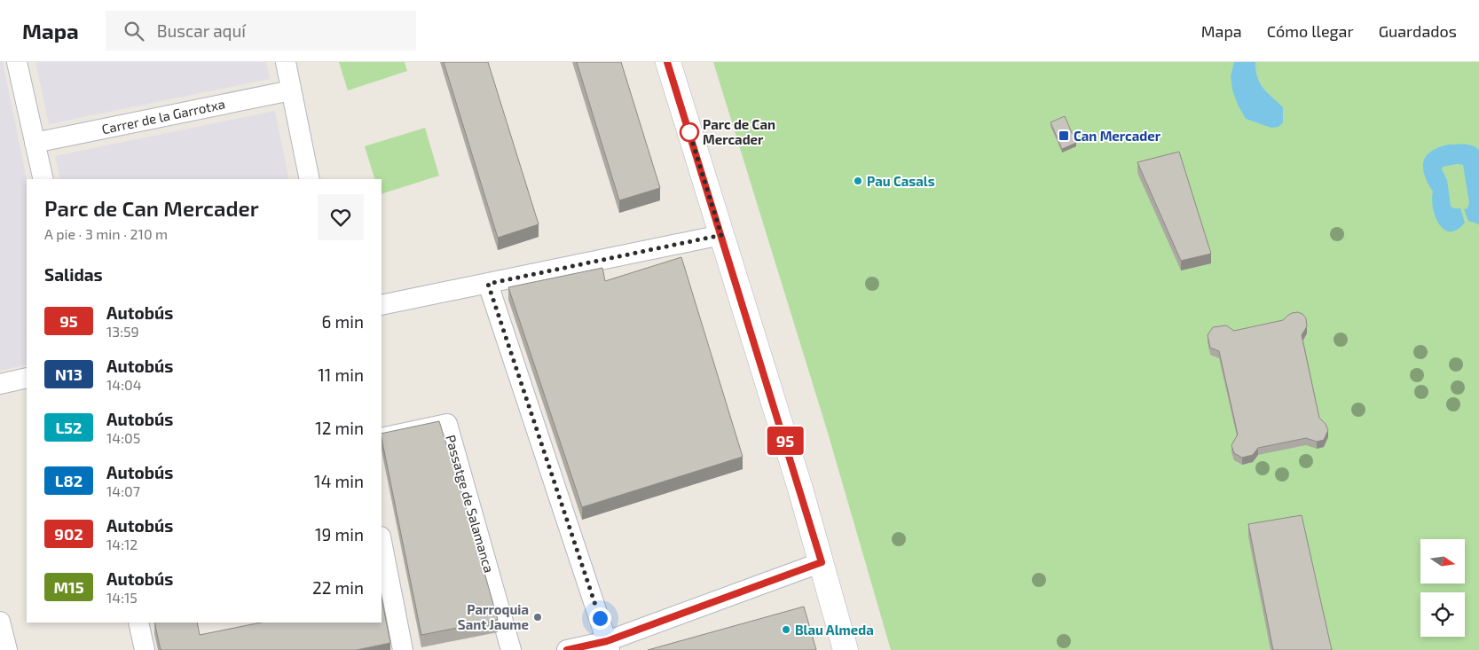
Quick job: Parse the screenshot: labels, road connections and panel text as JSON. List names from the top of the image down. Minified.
{"streets":{"street":["Carrer de la Garrotxa","Passatge de Salamanca"]},"places":{"other":["Parc de Can Mercader","Pau Casals","Parroquia Sant Jaume","Blau Almeda"],"transit":["Can Mercader"]},"lines":["bus line 95"],"north":"right","page":{"header":"Mapa","search":"Buscar aquí","nav":["Mapa","Cómo llegar","Guardados"],"on_map":"95","heading":[["Parc de Can Mercader","A pie · 3 min · 210 m"],"Salidas"],"list":[{"mark":"95","name":"Autobús","note":"13:59","value":"6 min"},{"mark":"N13","name":"Autobús","note":"14:04","value":"11 min"},{"mark":"L52","name":"Autobús","note":"14:05","value":"12 min"},{"mark":"L82","name":"Autobús","note":"14:07","value":"14 min"},{"mark":"902","name":"Autobús","note":"14:12","value":"19 min"},{"mark":"M15","name":"Autobús","note":"14:15","value":"22 min"}]}}
